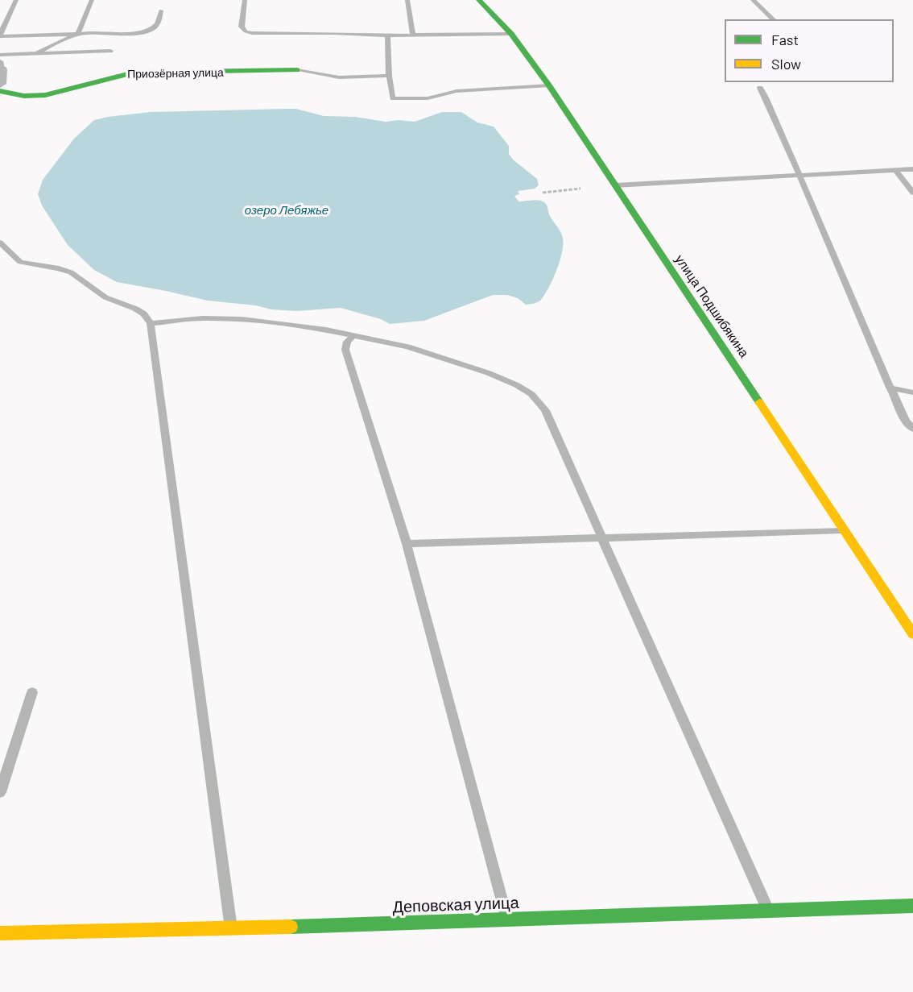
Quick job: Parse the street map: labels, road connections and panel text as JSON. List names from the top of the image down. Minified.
{"streets":{"main road":["Приозёрная улица","улица Подшибякина","Деповская улица"]},"water":["озеро Лебяжье"],"legend":["Fast","Slow"]}
